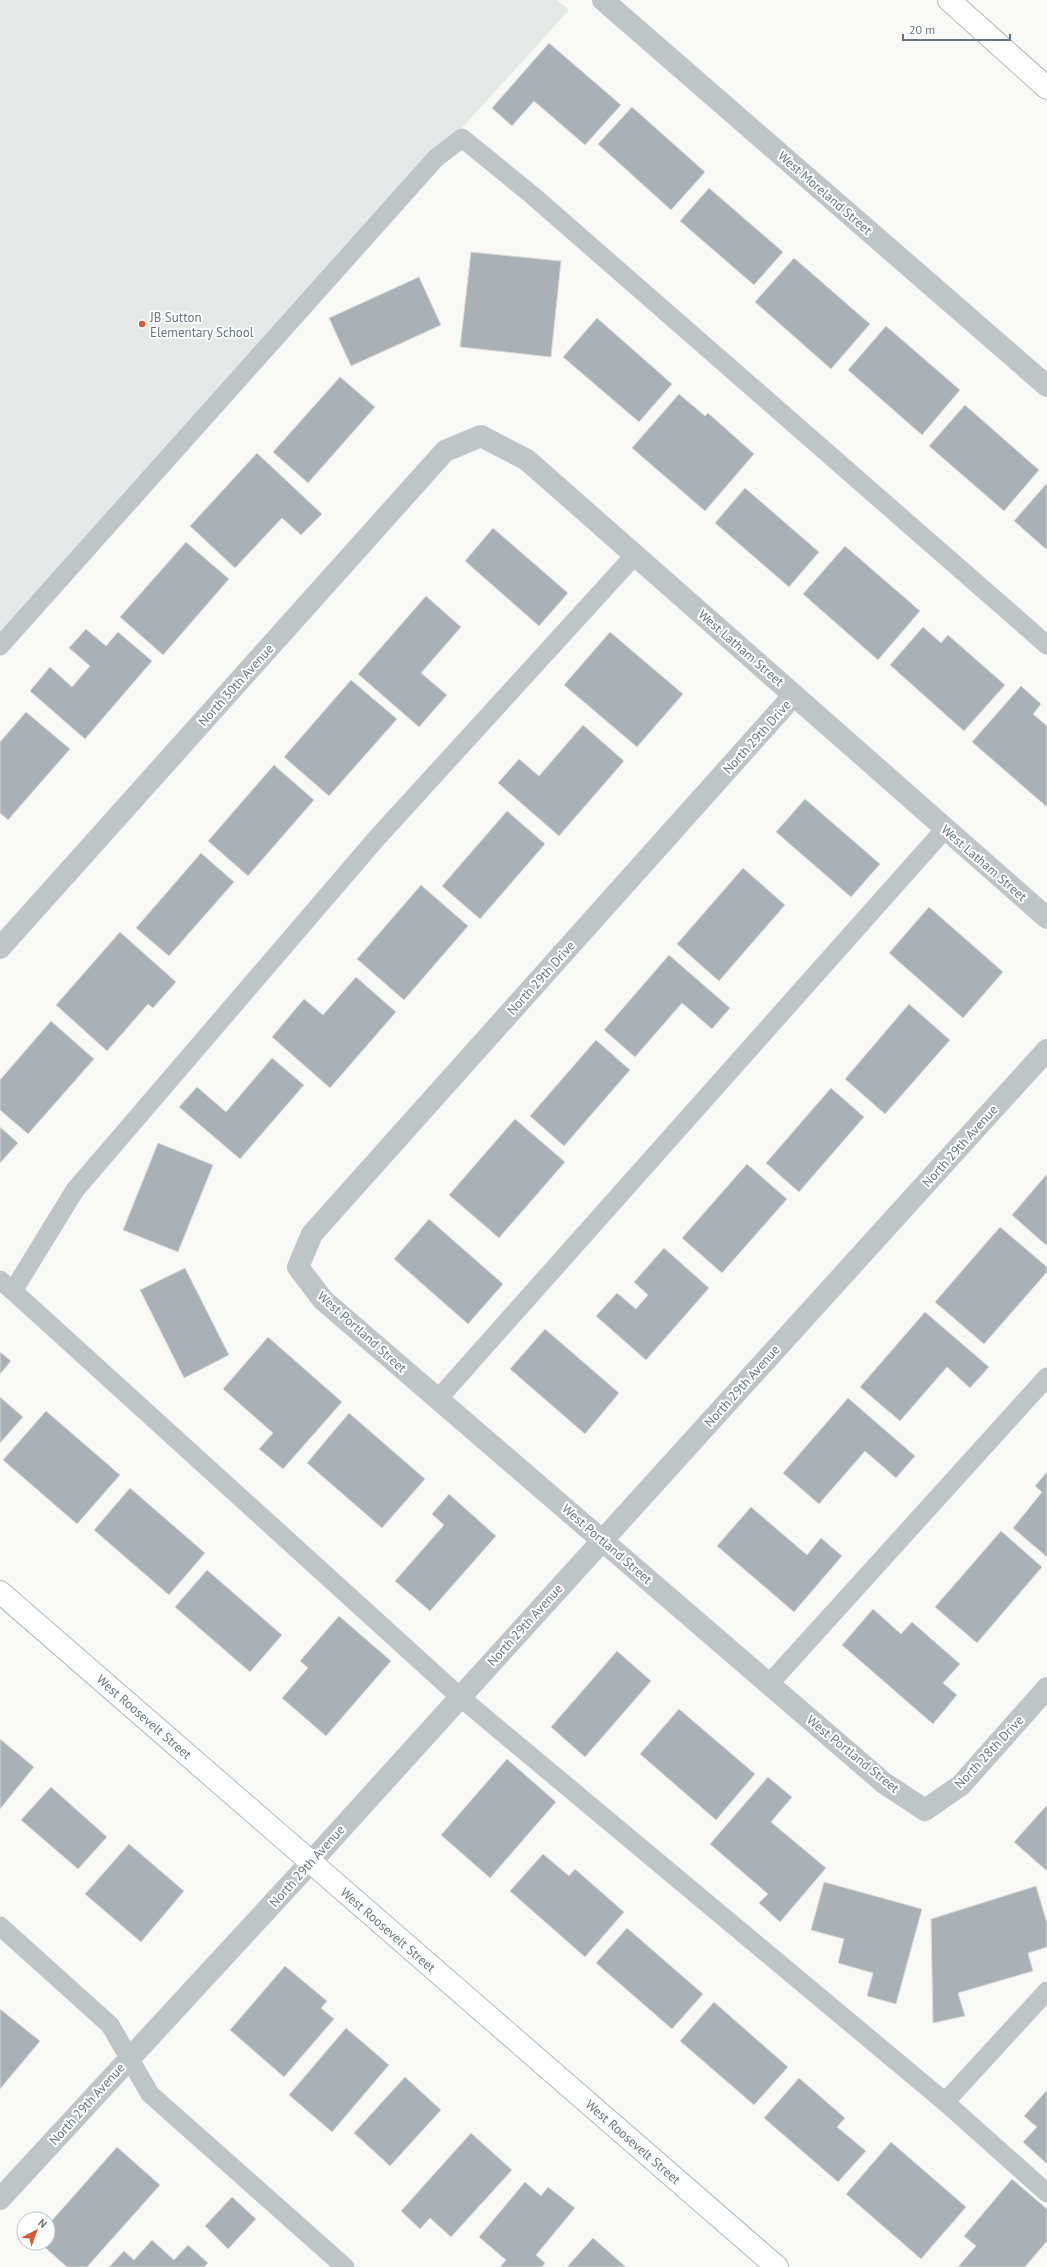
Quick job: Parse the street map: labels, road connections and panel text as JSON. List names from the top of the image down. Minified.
{"streets":{"main road":["West Roosevelt Street"],"street":["West Moreland Street","West Latham Street","North 30th Avenue","North 29th Drive","North 29th Avenue","West Portland Street","North 28th Drive"]},"crossings":[["West Latham Street","North 30th Avenue"],["West Latham Street","North 29th Drive"],["North 29th Drive","West Portland Street"],["North 29th Avenue","West Portland Street"],["North 29th Avenue","West Roosevelt Street"],["West Portland Street","North 28th Drive"]],"places":["JB Sutton Elementary School"],"scale_bar":"20 m","north":"top right"}
